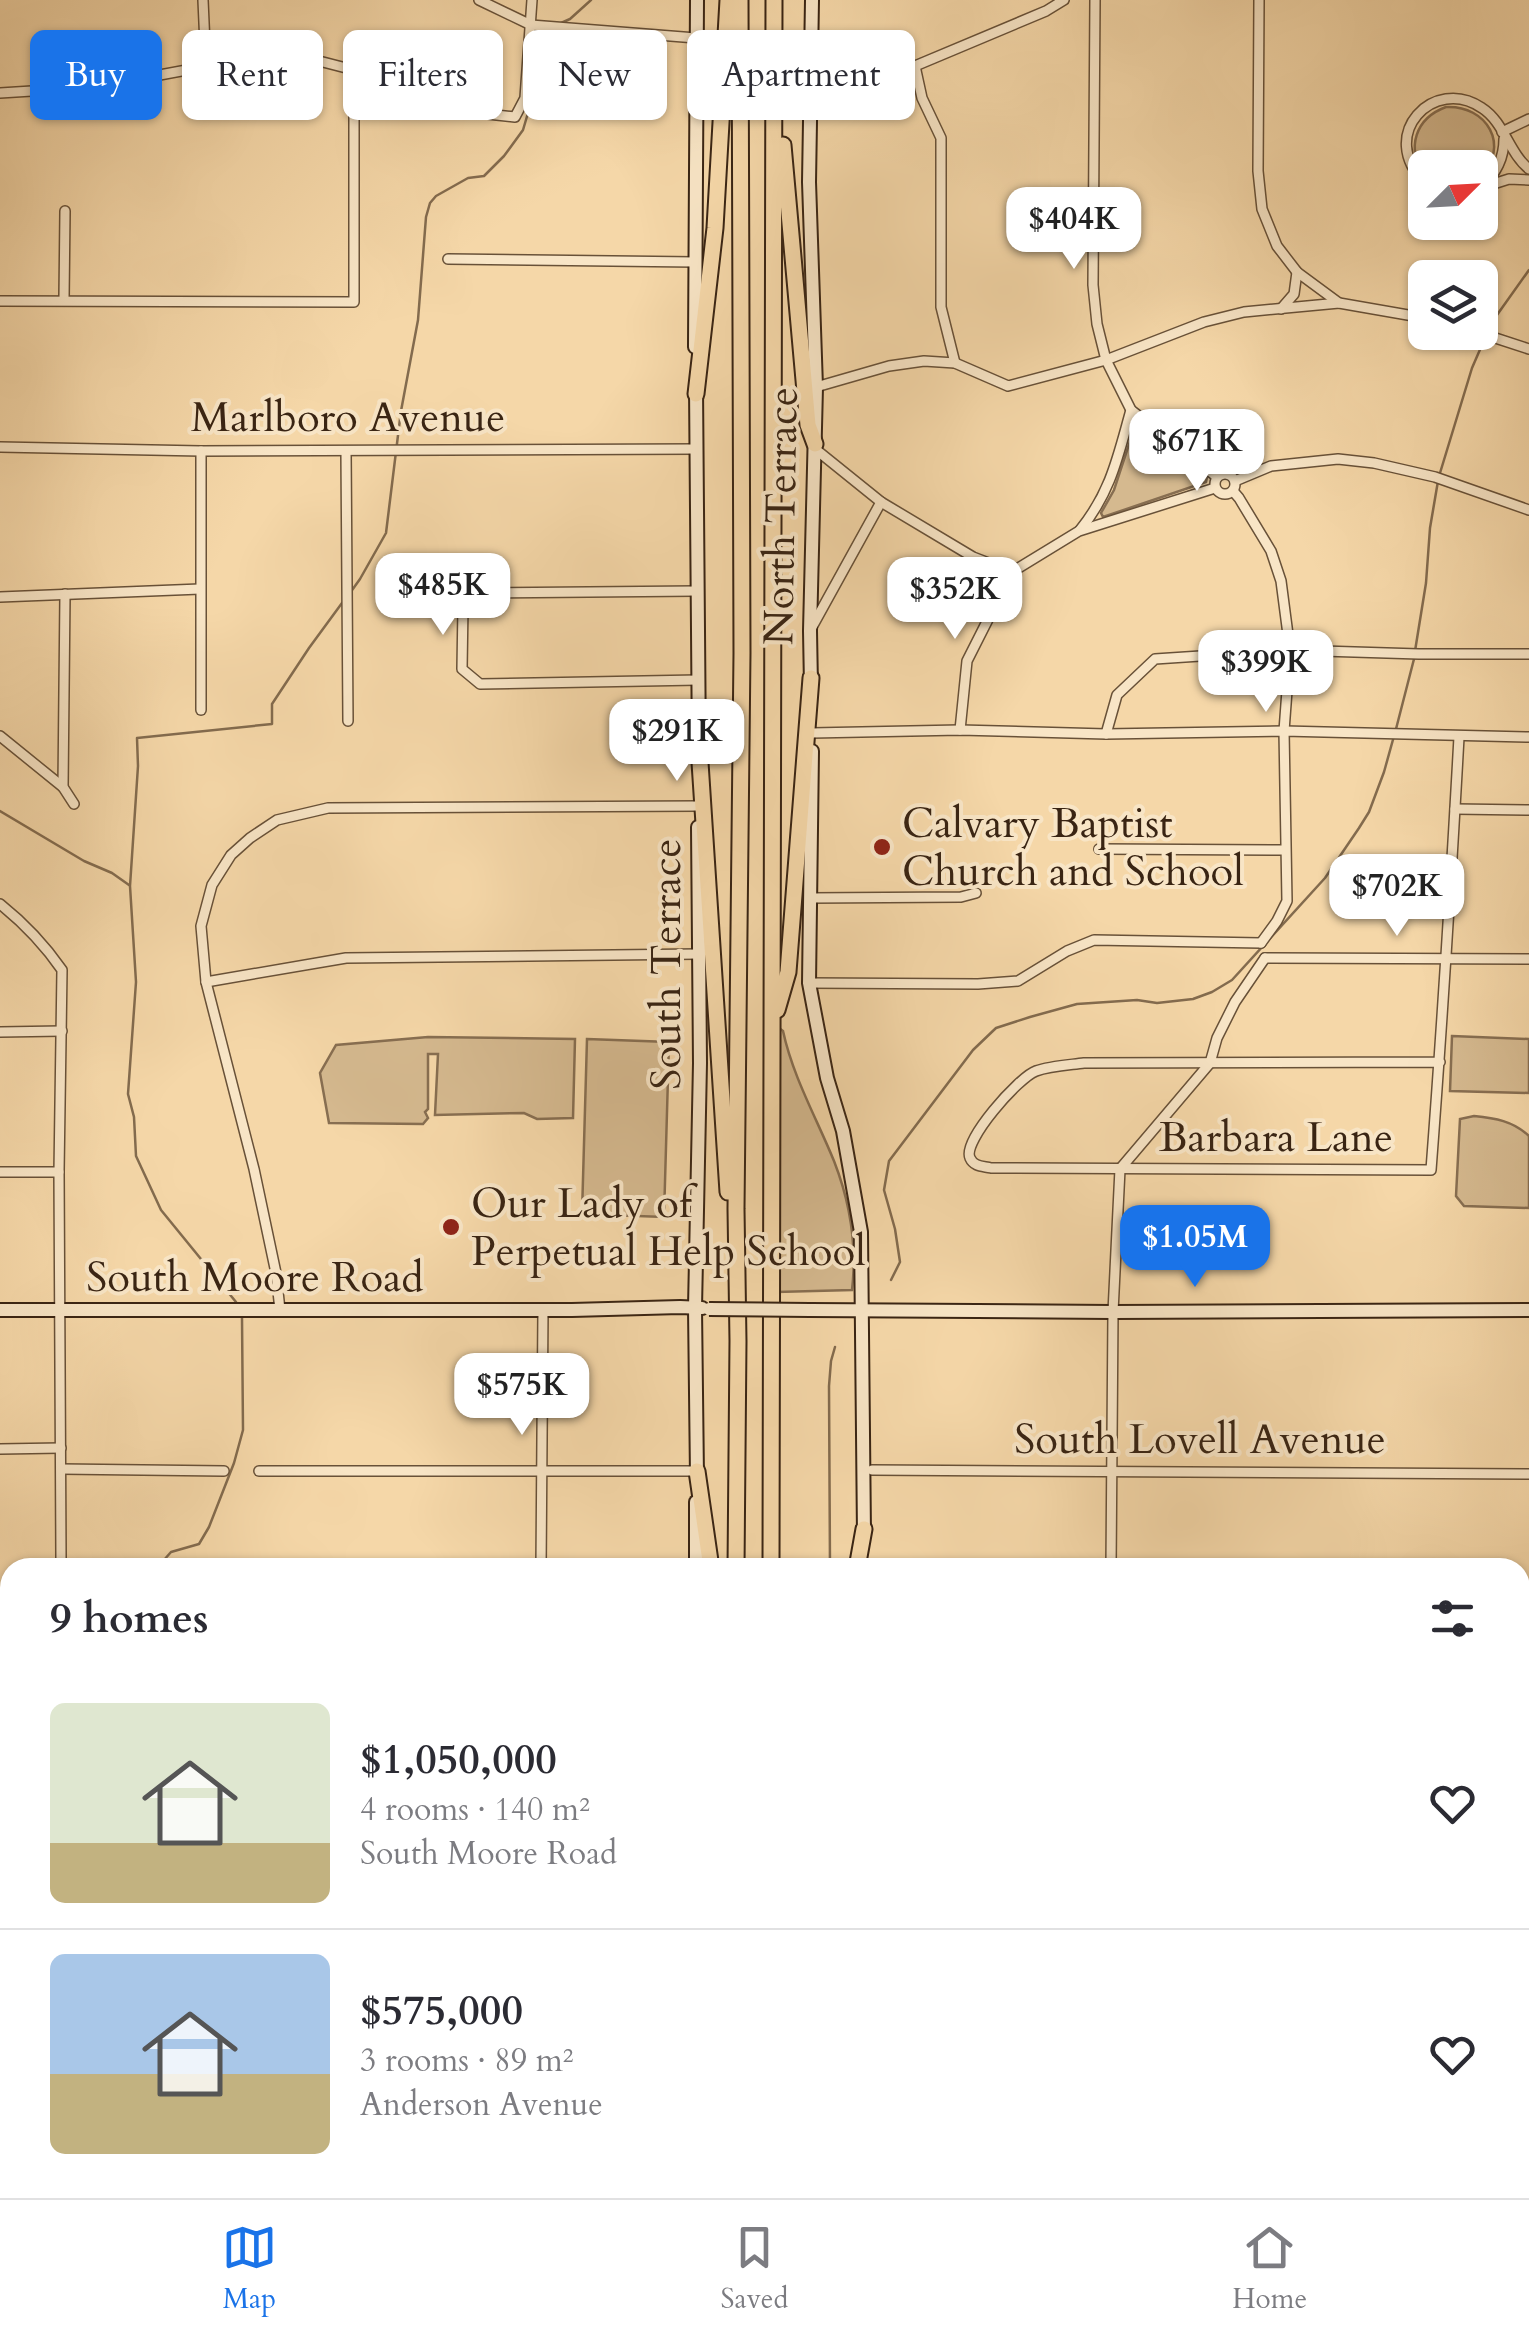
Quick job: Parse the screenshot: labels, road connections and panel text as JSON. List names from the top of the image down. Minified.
{"streets":{"street":["Marlboro Avenue","North Terrace","South Terrace","Barbara Lane","South Moore Road","South Lovell Avenue"]},"crossings":[["Marlboro Avenue","South Terrace"],["North Terrace","South Moore Road"],["South Terrace","South Moore Road"]],"places":["Calvary Baptist Church and School","Our Lady of Perpetual Help School"],"north":"top right","page":{"chip":["Buy","Rent","Filters","New","Apartment"],"price":["$404K","$671K","$485K","$352K","$399K","$291K","$702K","$1.05M","$575K"],"heading":"9 homes","list":[{"name":"$1,050,000","note":"4 rooms · 140 m² · South Moore Road"},{"name":"$575,000","note":"3 rooms · 89 m² · Anderson Avenue"}],"tabs":["Map","Saved","Home"]}}
